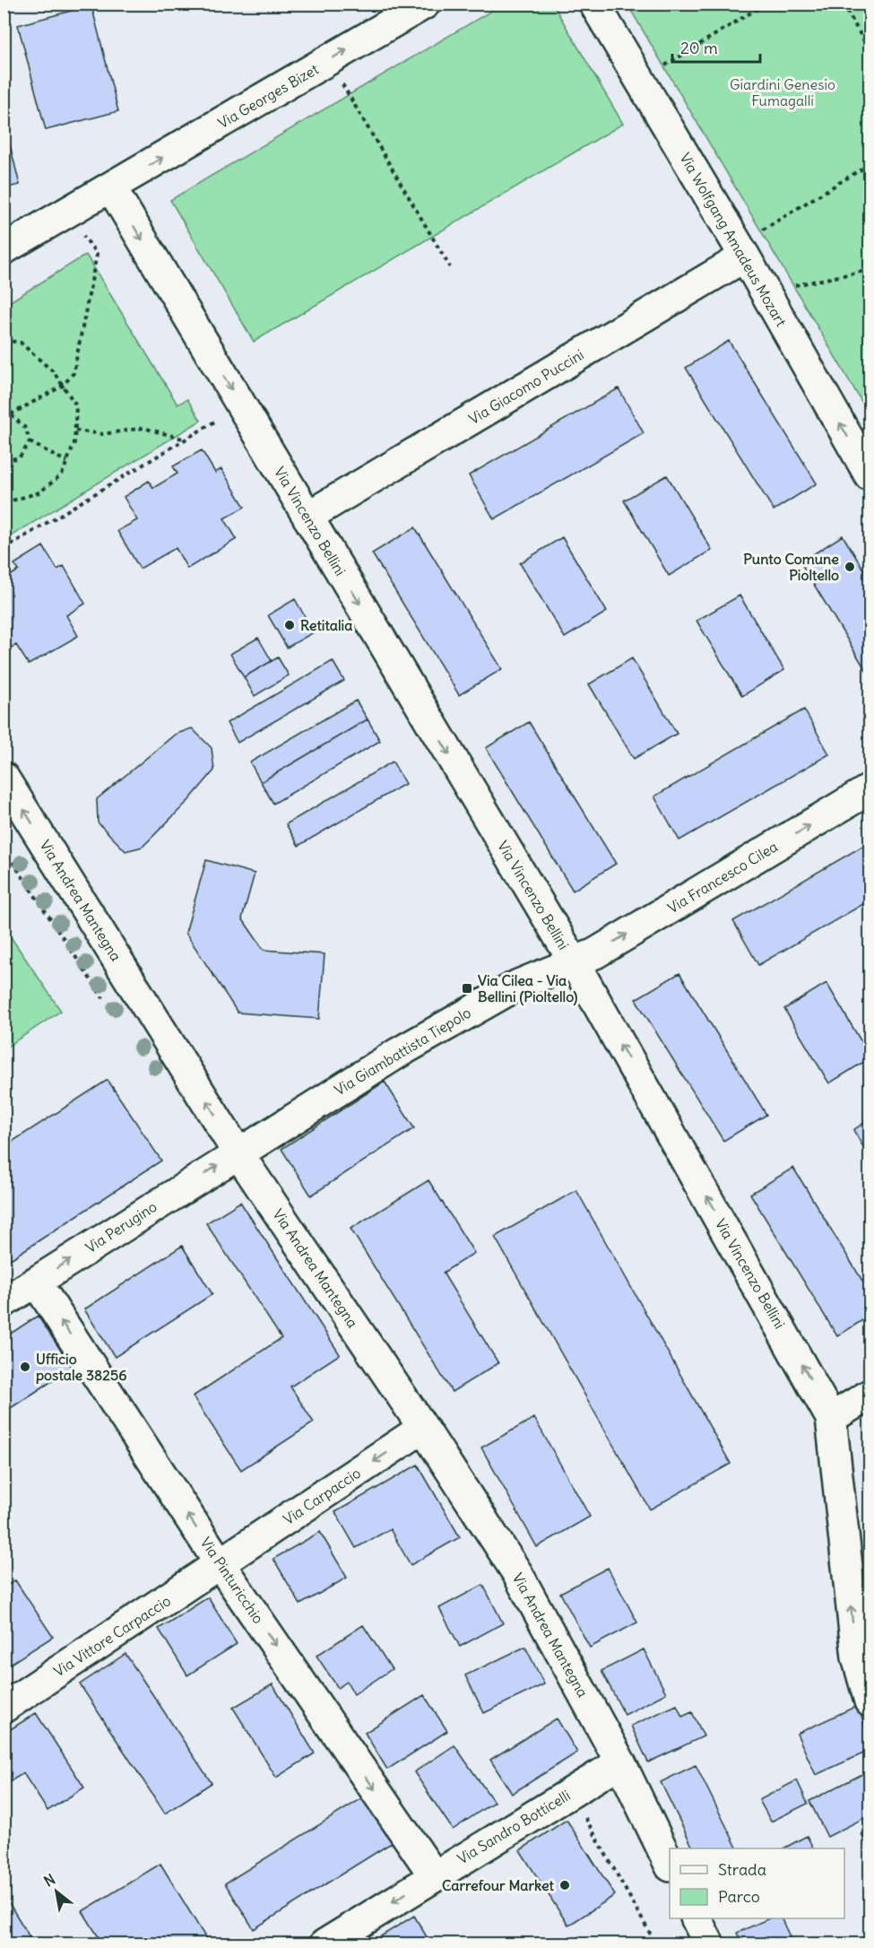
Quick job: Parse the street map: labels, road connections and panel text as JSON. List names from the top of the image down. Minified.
{"streets":{"street":["Via Georges Bizet","Via Wolfgang Amadeus Mozart","Via Giacomo Puccini","Via Vincenzo Bellini","Via Francesco Cilea","Via Andrea Mantegna","Via Giambattista Tiepolo","Via Perugino","Via Carpaccio","Via Pinturicchio","Via Vittore Carpaccio","Via Sandro Botticelli"]},"crossings":[["Via Georges Bizet","Via Vincenzo Bellini"],["Via Wolfgang Amadeus Mozart","Via Giacomo Puccini"],["Via Giacomo Puccini","Via Vincenzo Bellini"],["Via Vincenzo Bellini","Via Francesco Cilea"],["Via Vincenzo Bellini","Via Giambattista Tiepolo"],["Via Francesco Cilea","Via Giambattista Tiepolo"],["Via Andrea Mantegna","Via Giambattista Tiepolo"],["Via Andrea Mantegna","Via Perugino"],["Via Andrea Mantegna","Via Carpaccio"],["Via Andrea Mantegna","Via Sandro Botticelli"],["Via Giambattista Tiepolo","Via Perugino"],["Via Perugino","Via Pinturicchio"],["Via Carpaccio","Via Pinturicchio"],["Via Carpaccio","Via Vittore Carpaccio"],["Via Pinturicchio","Via Vittore Carpaccio"],["Via Pinturicchio","Via Sandro Botticelli"]],"one_way":["Via Georges Bizet","Via Wolfgang Amadeus Mozart","Via Francesco Cilea","Via Perugino","Via Carpaccio","Via Sandro Botticelli"],"parks":["Giardini Genesio Fumagalli"],"places":{"other":["Punto Comune Pioltello","Retitalia","Ufficio postale 38256","Carrefour Market"],"transit":["Via Cilea - Via Bellini (Pioltello)"]},"legend":["Strada","Parco"],"scale_bar":"20 m","north":"top left"}
